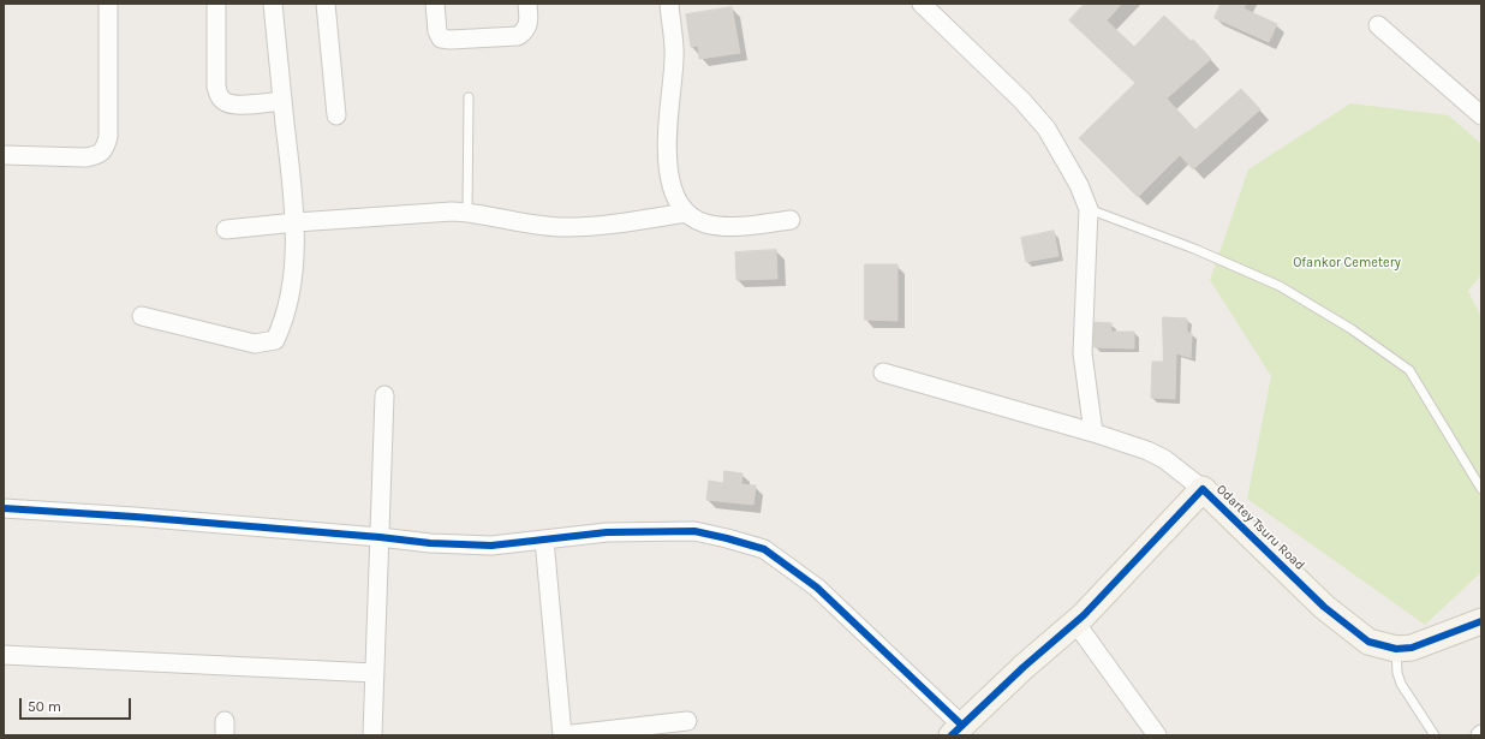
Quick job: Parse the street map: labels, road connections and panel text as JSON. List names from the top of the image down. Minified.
{"streets":{"street":["Odartey Tsuru Road"]},"parks":["Ofankor Cemetery"],"scale_bar":"50 m"}
